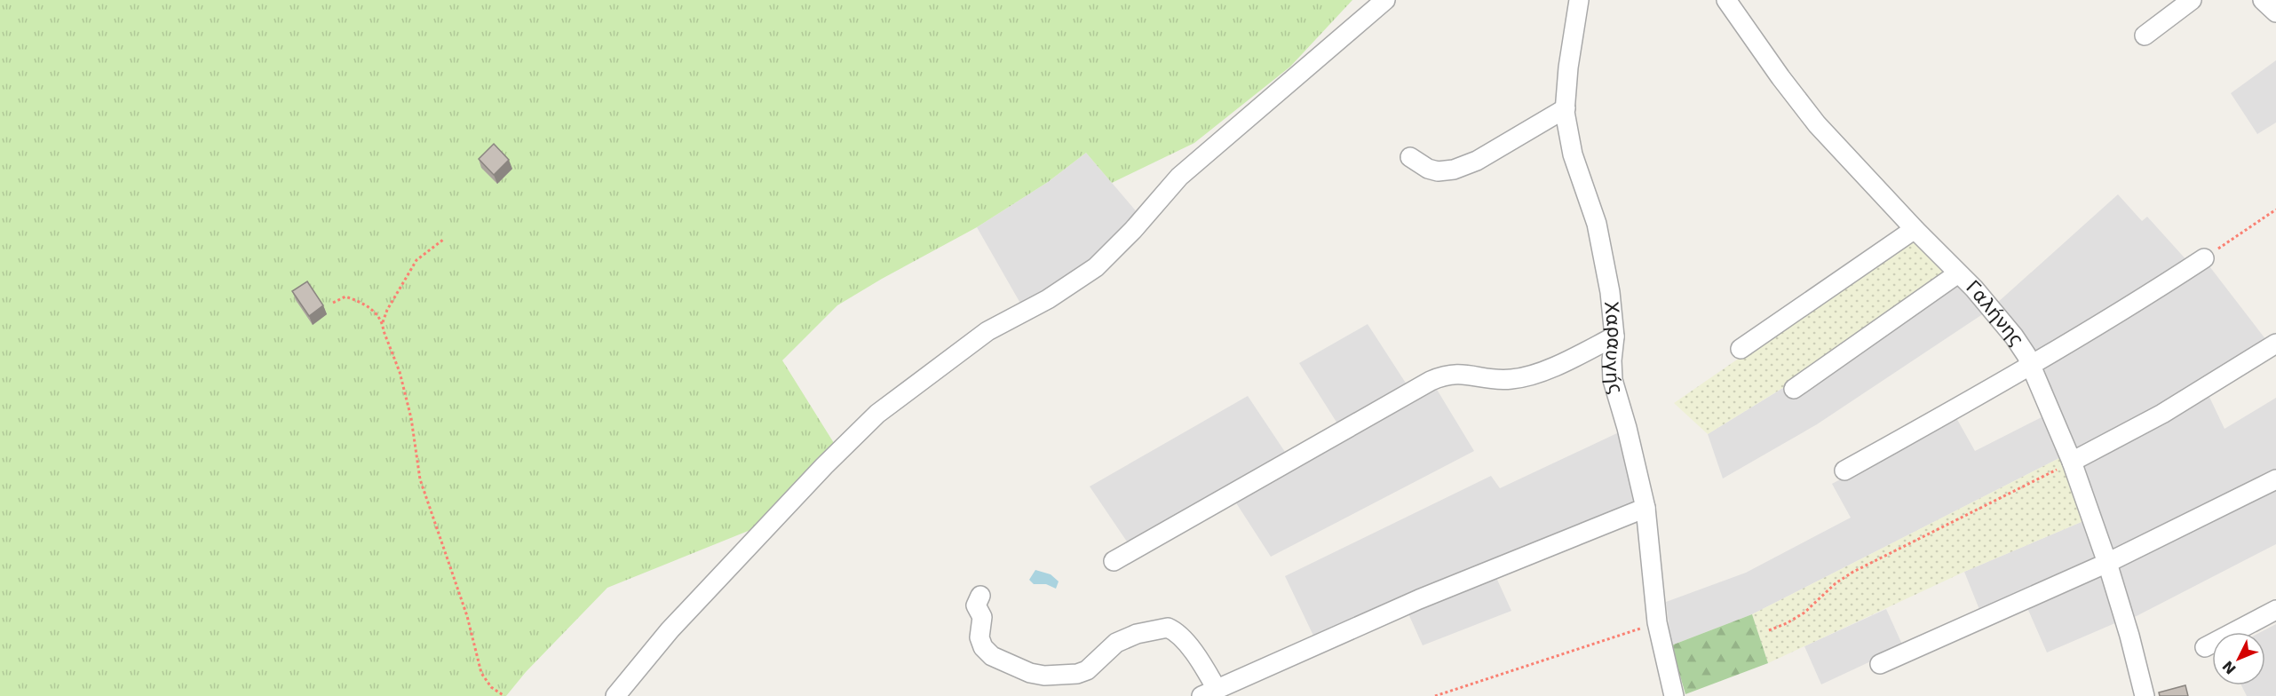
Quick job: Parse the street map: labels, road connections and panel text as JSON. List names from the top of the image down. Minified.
{"streets":{"street":["Γαλήνης","Χαραυγής"]},"north":"bottom left"}
